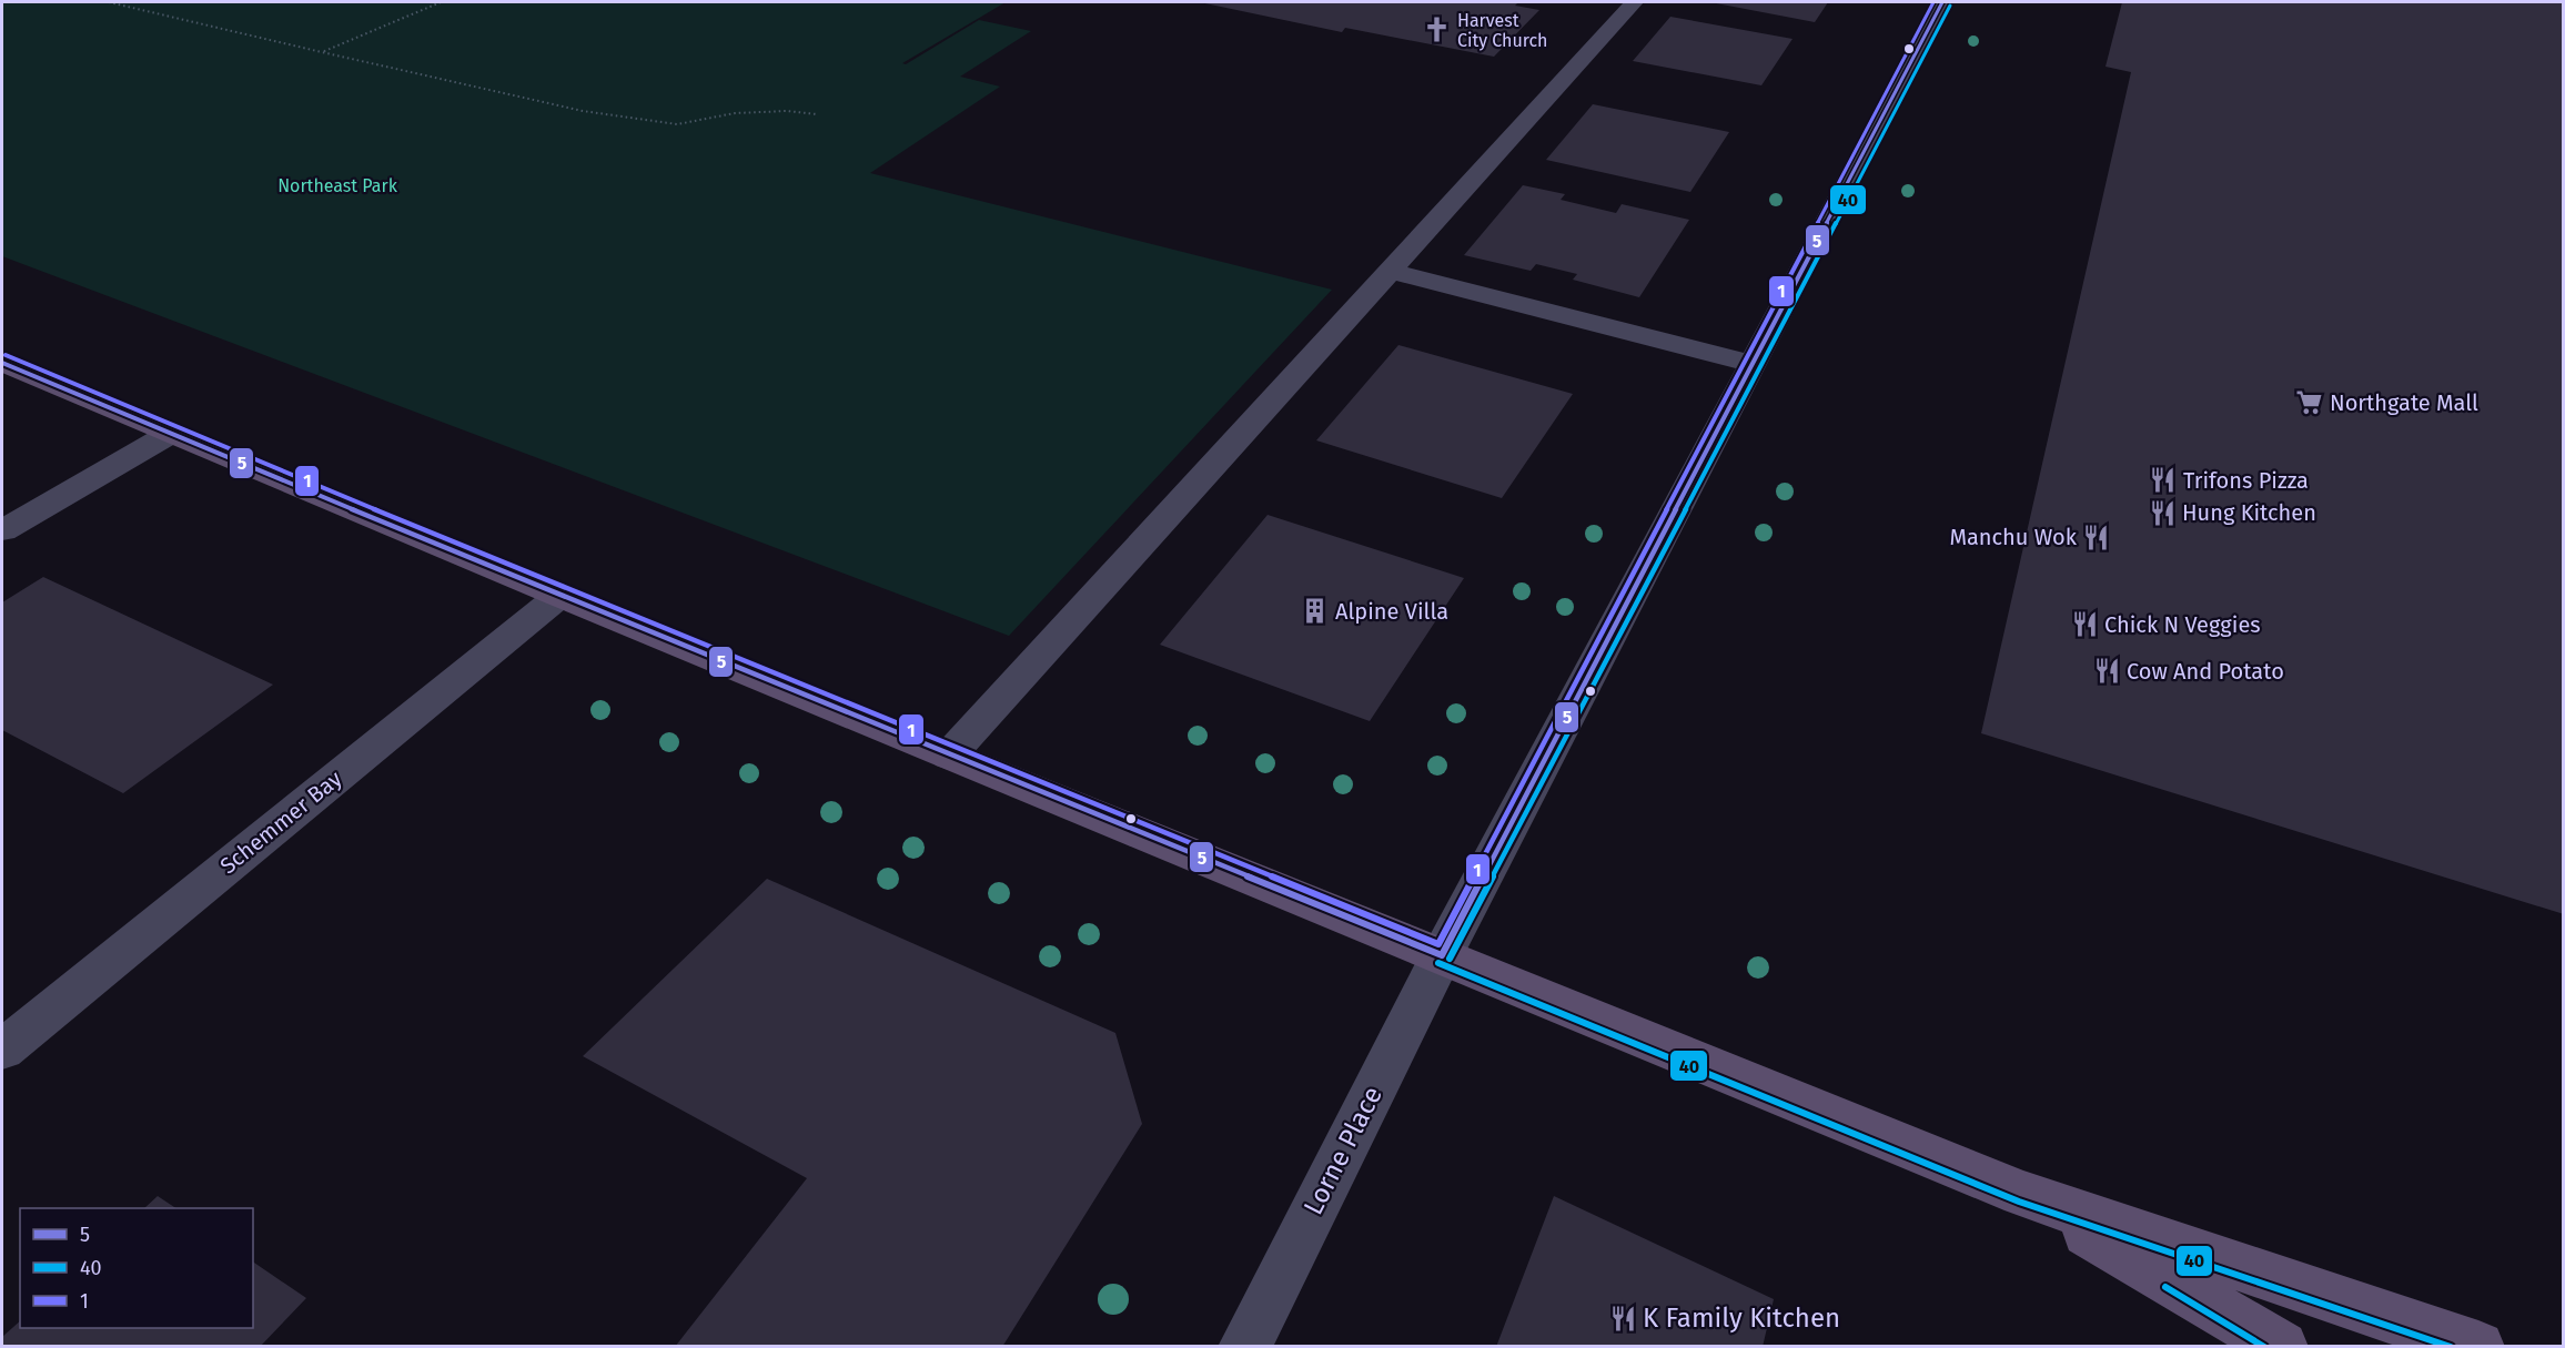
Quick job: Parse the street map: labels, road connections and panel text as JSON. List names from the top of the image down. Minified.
{"streets":{"street":["Schemmer Bay","Lorne Place"]},"parks":["Northeast Park"],"places":{"church":["Harvest City Church"],"supermarket":["Northgate Mall"],"restaurant":["Trifons Pizza","Hung Kitchen","Manchu Wok","Chick N Veggies","Cow And Potato","K Family Kitchen"],"building":["Alpine Villa"]},"lines":["transit line 5","transit line 1","transit line 40"],"legend":["5","40","1"]}
